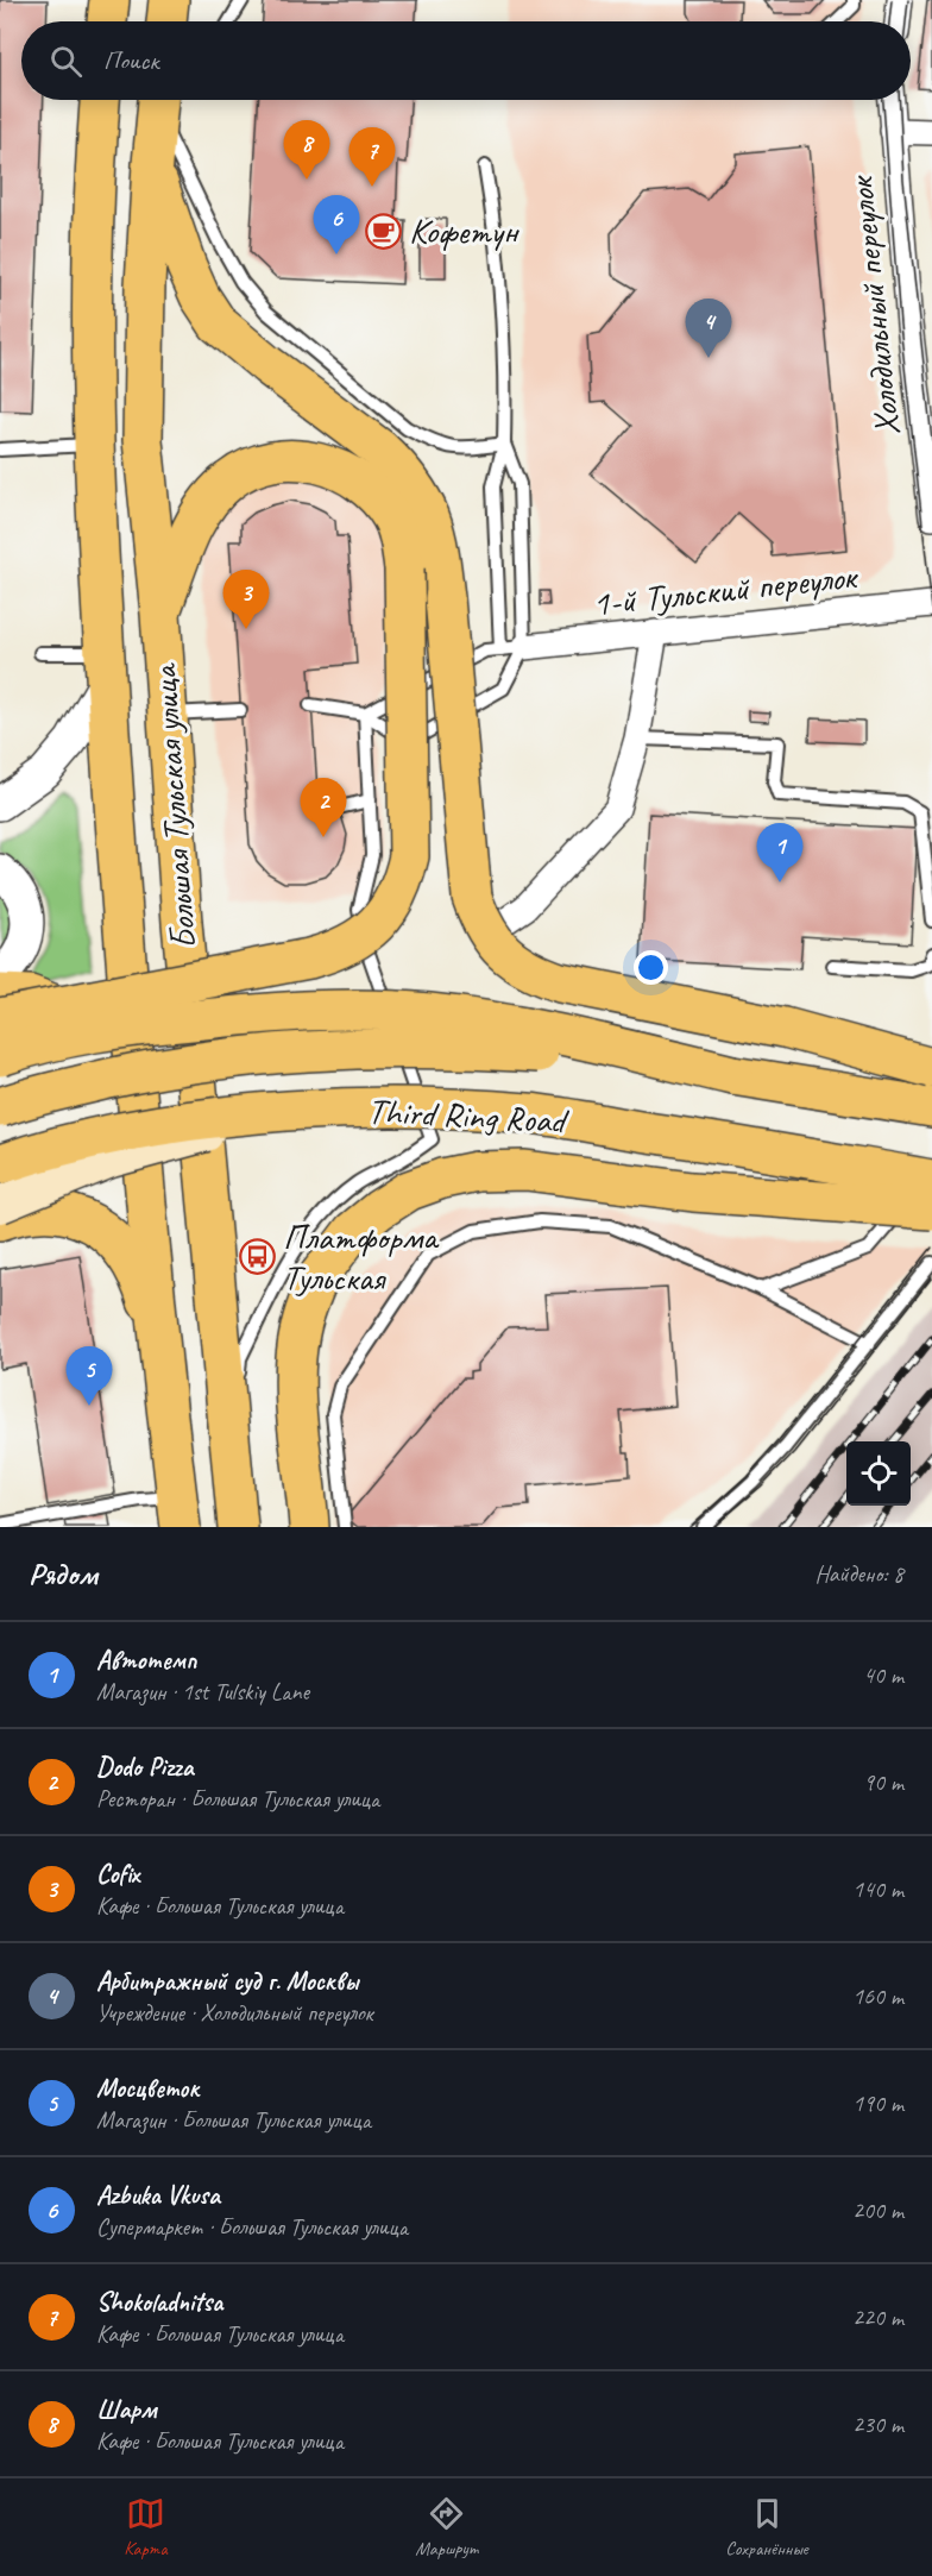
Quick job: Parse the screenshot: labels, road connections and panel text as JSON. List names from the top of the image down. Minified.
{"streets":{"main road":["Большая Тульская улица","Third Ring Road"],"street":["Холодильный переулок","1-й Тульский переулок"]},"places":{"cafe":["Кофетун"],"bus stop":["Платформа Тульская"]},"page":{"search":"Поиск","pins":["8","7","6","4","3","2","1","5"],"heading":["Рядом","Найдено: 8"],"list":[{"mark":"1","name":"Автотемп","note":"Магазин · 1st Tulskiy Lane","value":"40 m"},{"mark":"2","name":"Dodo Pizza","note":"Ресторан · Большая Тульская улица","value":"90 m"},{"mark":"3","name":"Cofix","note":"Кафе · Большая Тульская улица","value":"140 m"},{"mark":"4","name":"Арбитражный суд г. Москвы","note":"Учреждение · Холодильный переулок","value":"160 m"},{"mark":"5","name":"Мосцветок","note":"Магазин · Большая Тульская улица","value":"190 m"},{"mark":"6","name":"Azbuka Vkusa","note":"Супермаркет · Большая Тульская улица","value":"200 m"},{"mark":"7","name":"Shokoladnitsa","note":"Кафе · Большая Тульская улица","value":"220 m"},{"mark":"8","name":"Шарм","note":"Кафе · Большая Тульская улица","value":"230 m"}],"nav":["Карта","Маршрут","Сохранённые"]}}
